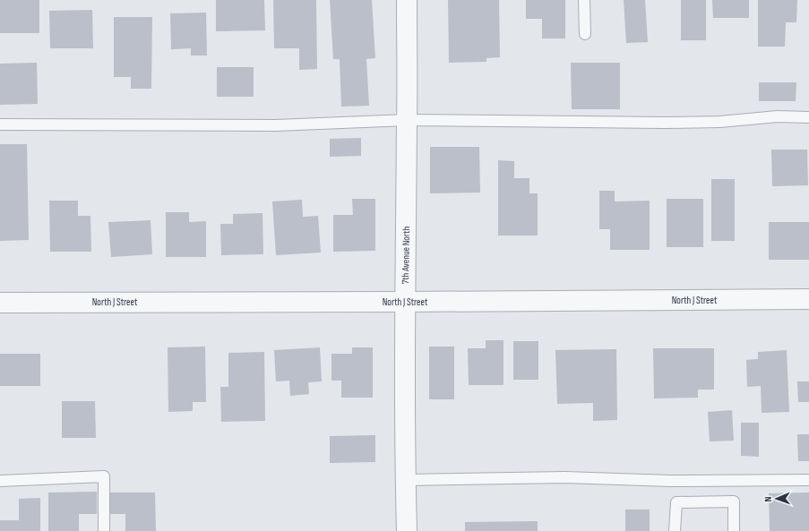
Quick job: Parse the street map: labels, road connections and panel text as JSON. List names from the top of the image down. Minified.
{"streets":{"street":["7th Avenue North","North J Street"]},"crossings":[["7th Avenue North","North J Street"]],"north":"left"}
